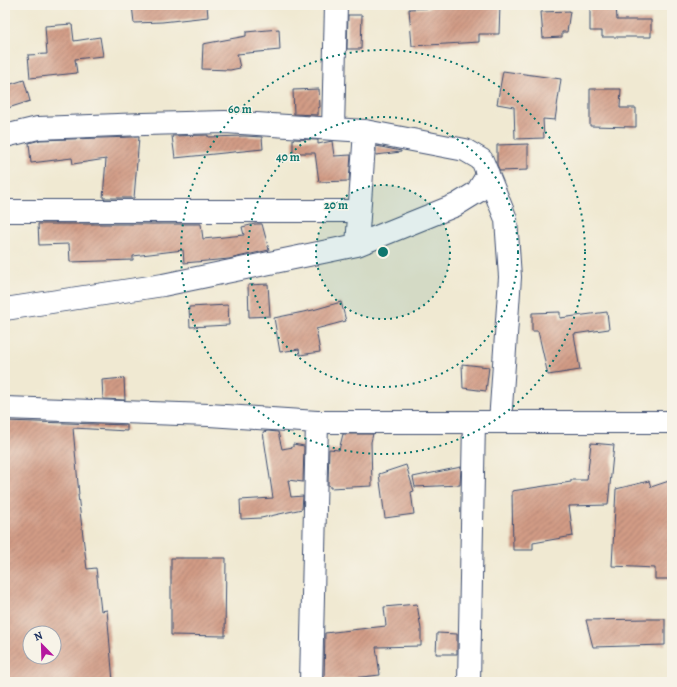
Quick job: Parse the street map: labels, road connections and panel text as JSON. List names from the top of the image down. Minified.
{"north":"top left","rings":["60 m","40 m","20 m"]}
